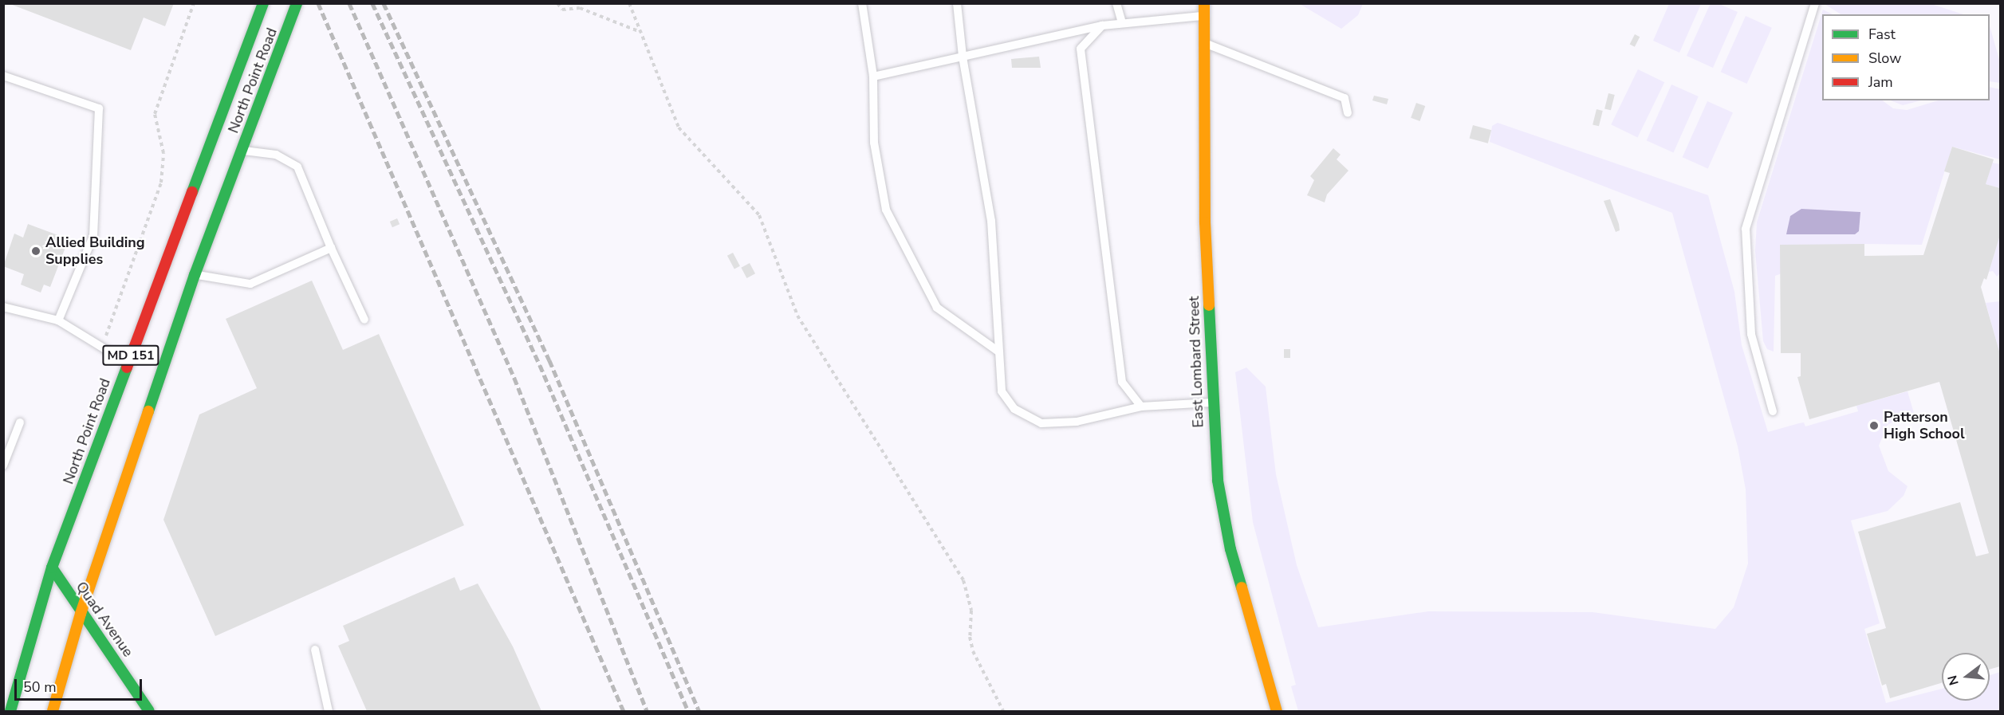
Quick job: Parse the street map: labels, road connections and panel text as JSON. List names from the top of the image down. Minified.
{"streets":{"main road":["North Point Road","MD 151","East Lombard Street","Quad Avenue"]},"crossings":[["North Point Road","Quad Avenue"]],"places":["Allied Building Supplies","Patterson High School"],"legend":["Fast","Slow","Jam"],"scale_bar":"50 m","north":"left"}
